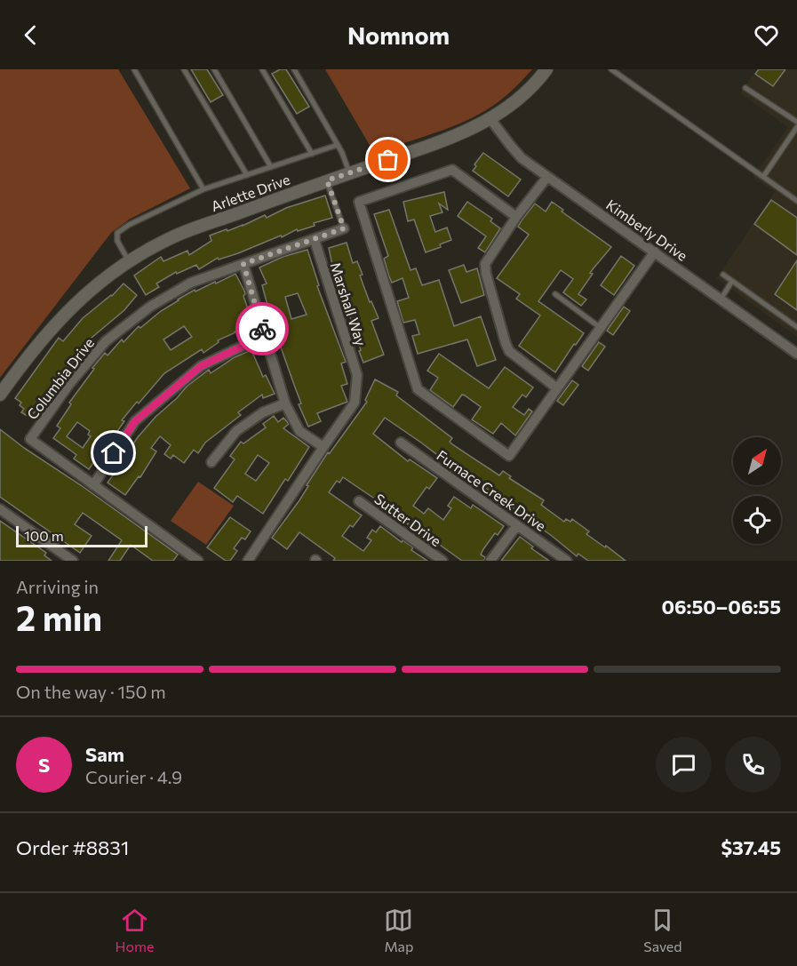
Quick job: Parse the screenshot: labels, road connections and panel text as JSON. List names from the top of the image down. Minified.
{"streets":{"street":["Arlette Drive","Kimberly Drive","Marshall Way","Columbia Drive","Furnace Creek Drive","Sutter Drive"]},"crossings":[["Arlette Drive","Kimberly Drive"],["Marshall Way","Columbia Drive"]],"scale_bar":"100 m","north":"top right","page":{"header":"Nomnom","scale":"100 m","heading":["2 min","Arriving in","06:50–06:55"],"panel":["Sam","Courier · 4.9","Order #8831","$37.45"],"bar":"On the way · 150 m","round":"S","tabs":["Home","Map","Saved"]}}
